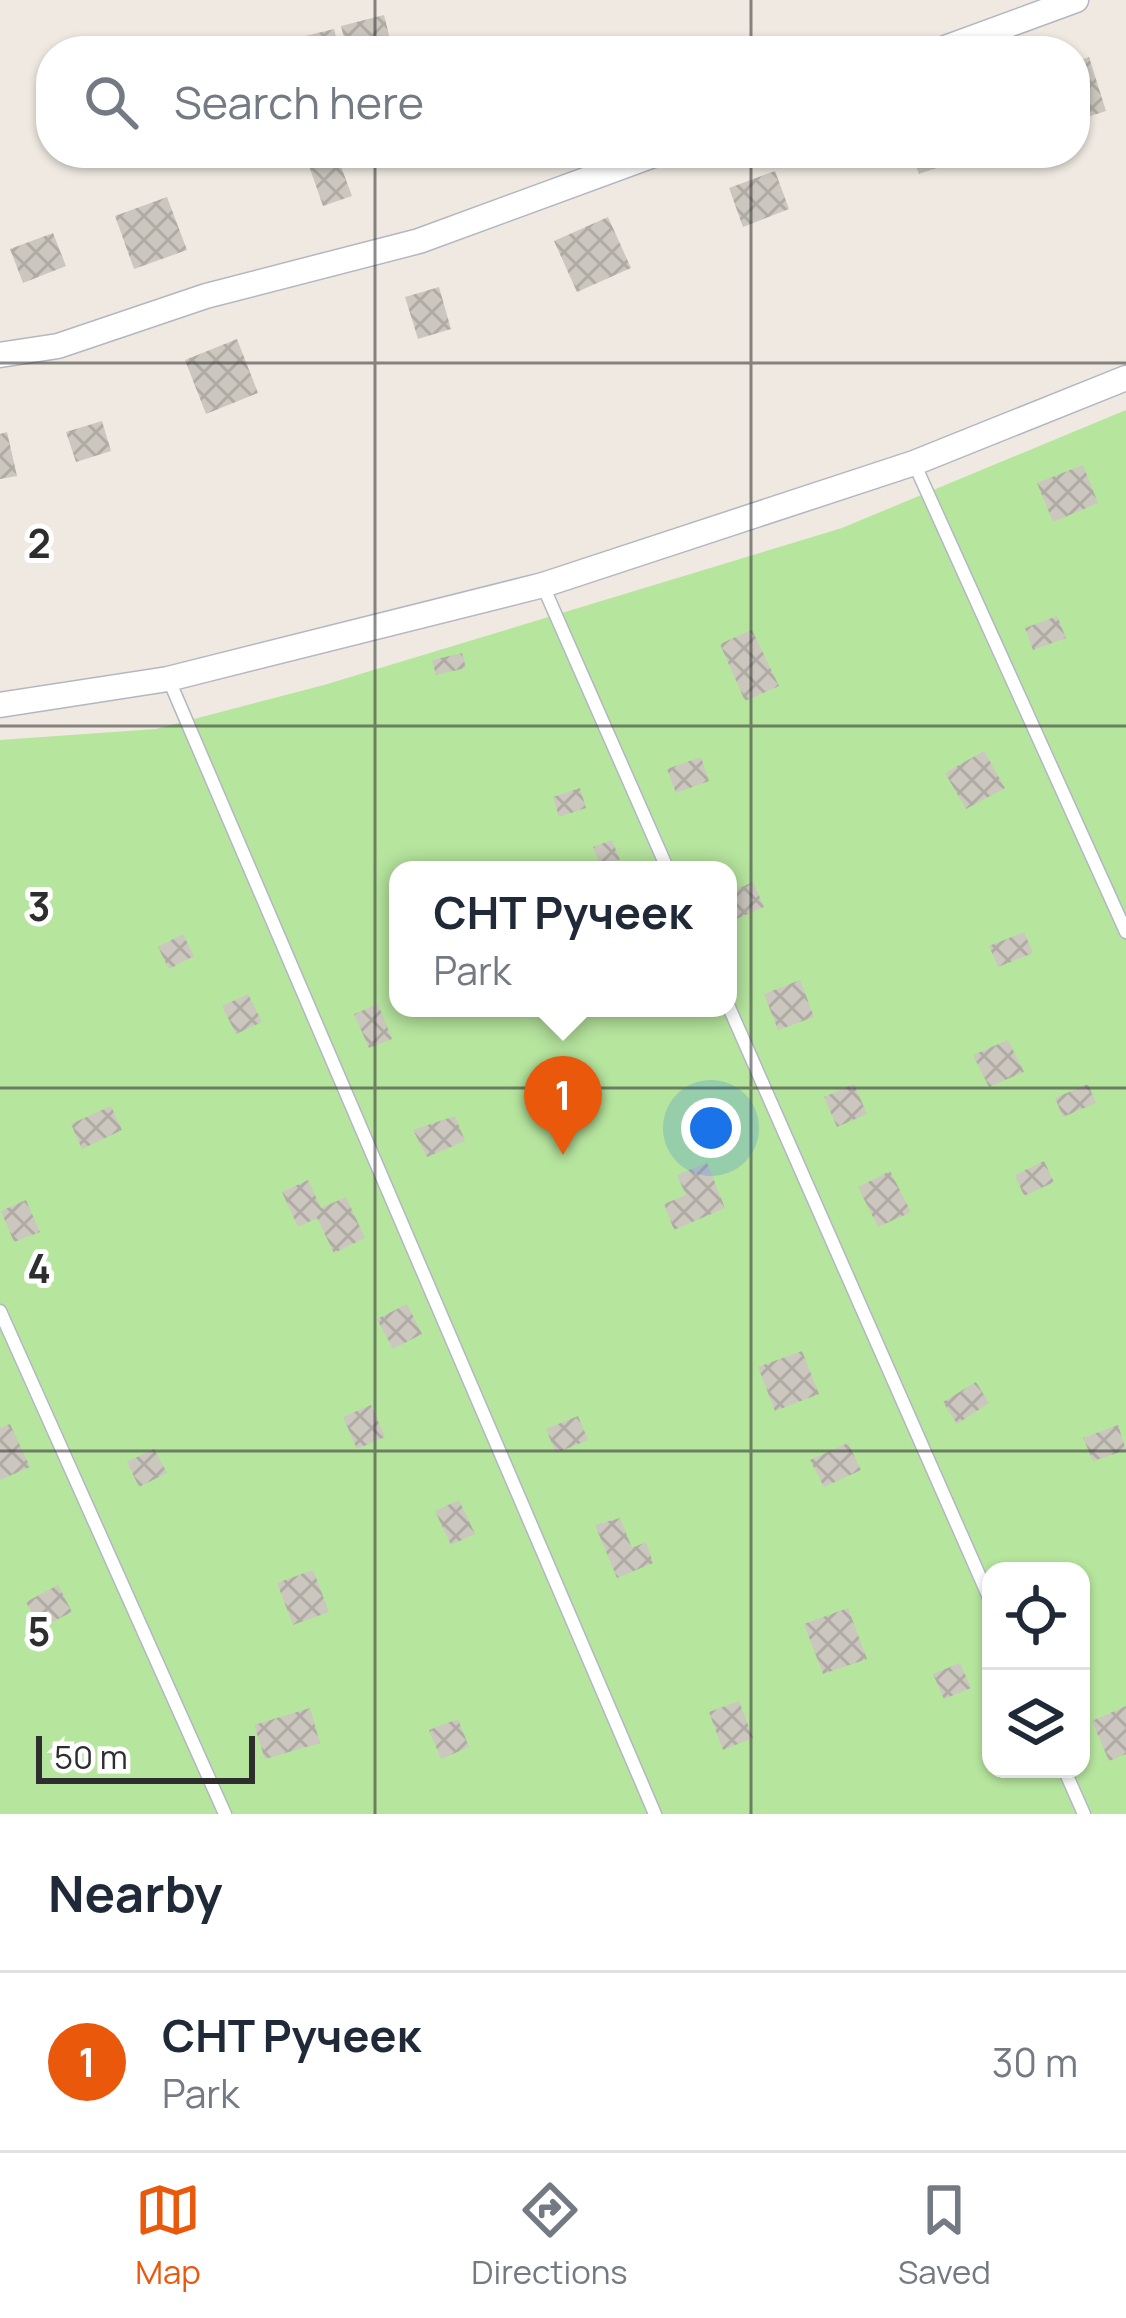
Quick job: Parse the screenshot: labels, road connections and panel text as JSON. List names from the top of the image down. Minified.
{"scale_bar":"50 m","page":{"search":"Search here","popup":["СНТ Ручеек","Park"],"pins":"1","scale":"50 m","heading":"Nearby","list":[{"mark":"1","name":"СНТ Ручеек","note":"Park","value":"30 m"}],"nav":["Map","Directions","Saved"]},"grid":{"rows":["2","3","4","5"]}}
